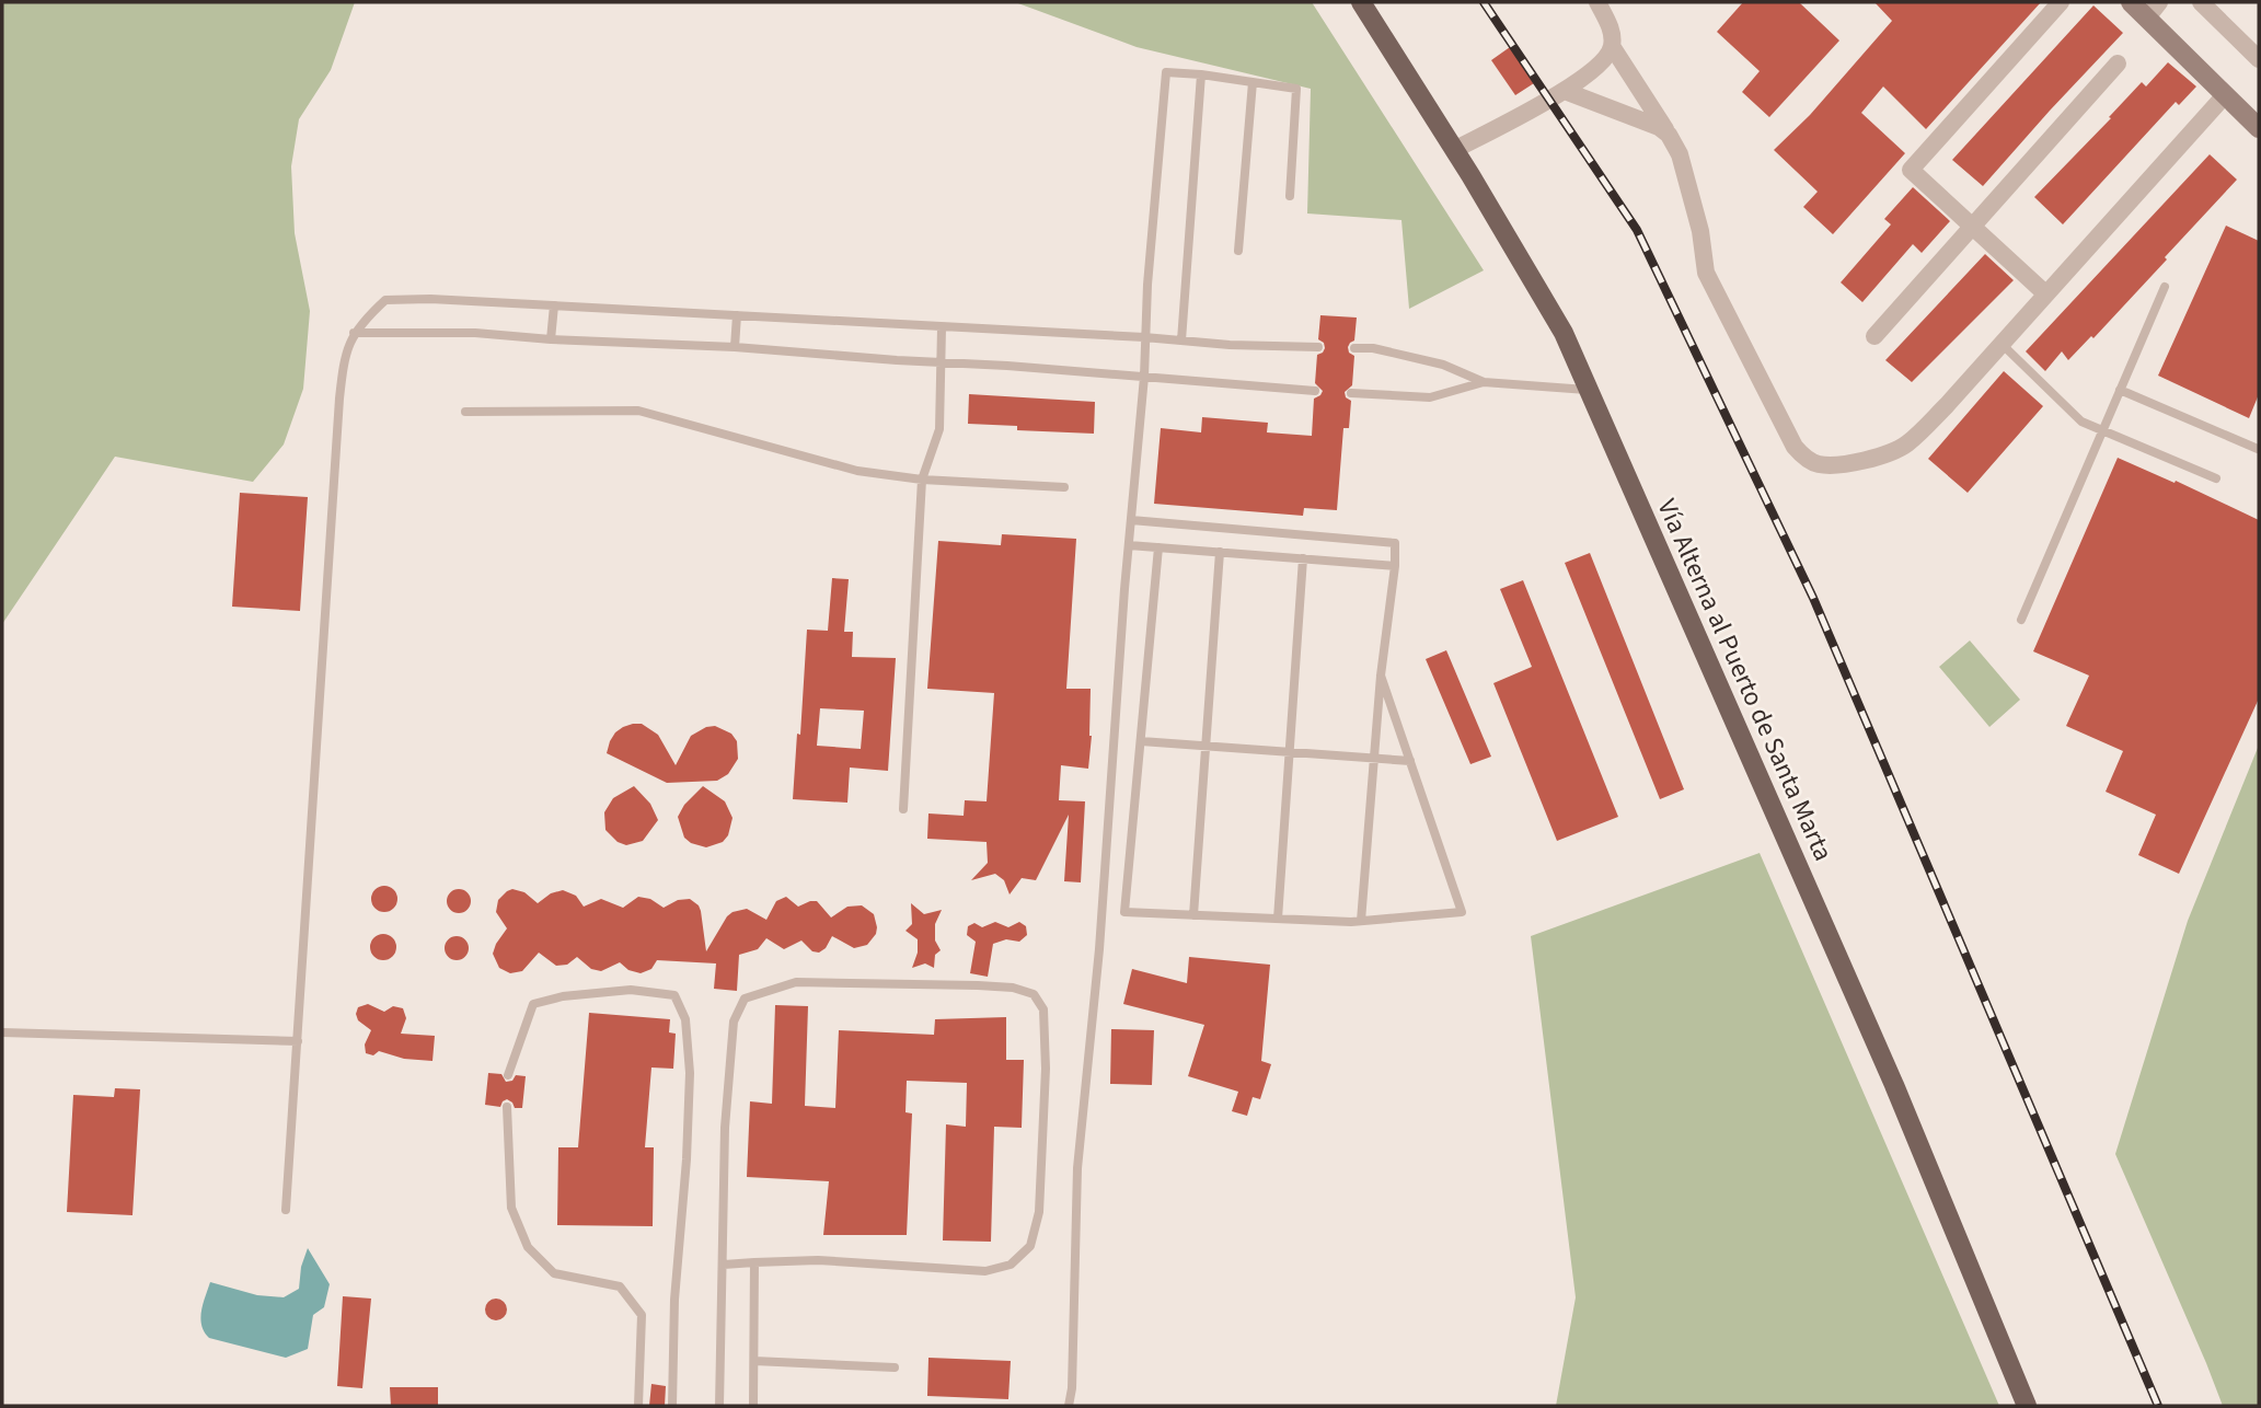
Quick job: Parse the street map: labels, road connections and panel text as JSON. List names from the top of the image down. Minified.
{"streets":{"main road":["Vía Alterna al Puerto de Santa Marta"]}}
